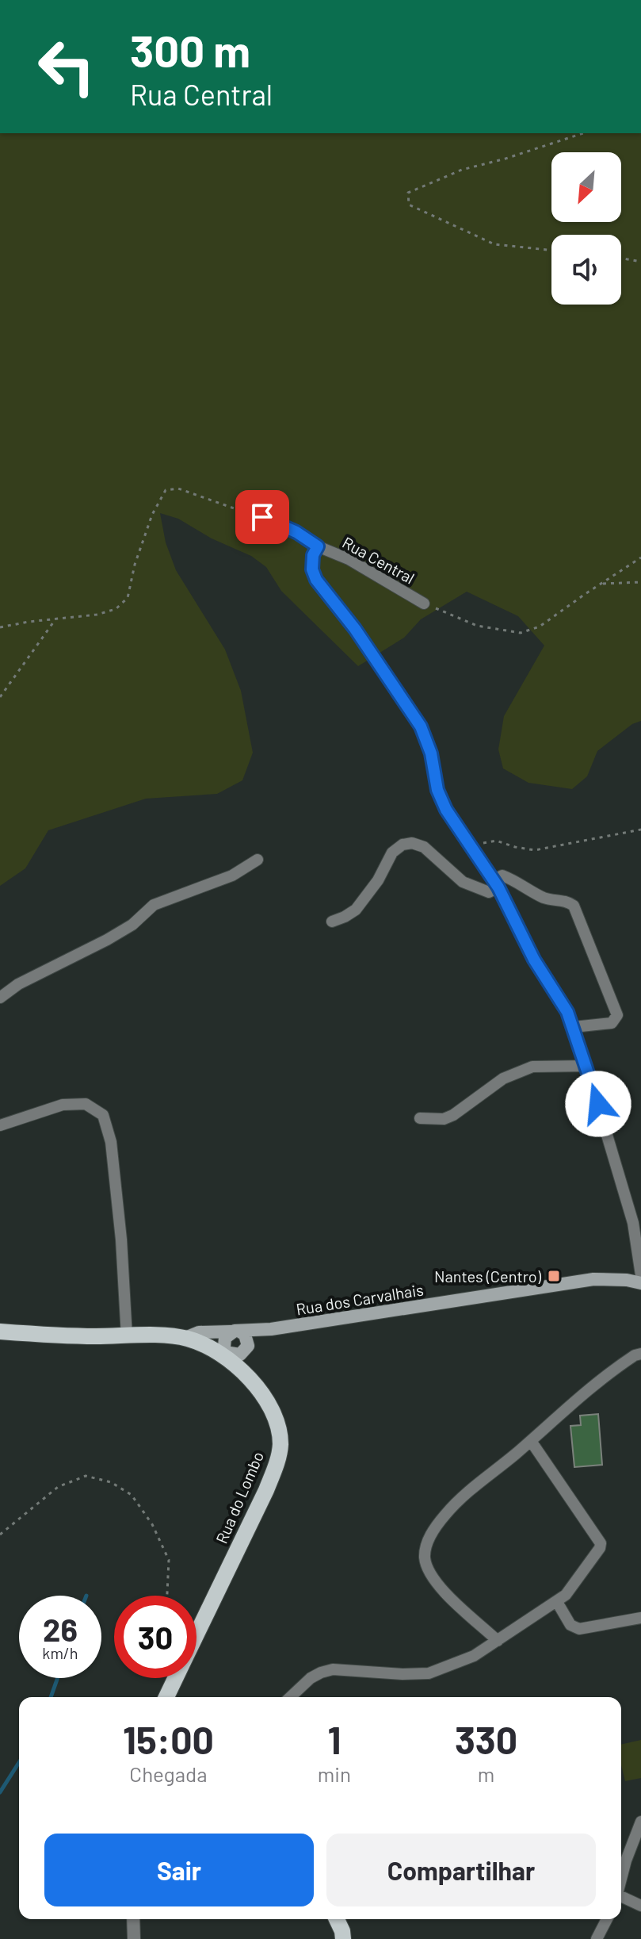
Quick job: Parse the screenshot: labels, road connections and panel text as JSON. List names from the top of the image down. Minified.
{"streets":{"main road":["Rua dos Carvalhais","Rua do Lombo"],"street":["Rua Central"]},"crossings":[["Rua dos Carvalhais","Rua do Lombo"]],"places":{"transit":["Nantes (Centro)"]},"north":"bottom left","page":{"turn":["300 m","Rua Central"],"speed":"26 km/h","limit":"30","eta":["15:00","Chegada","1","min","330","m"],"buttons":["Sair","Compartilhar"]}}
